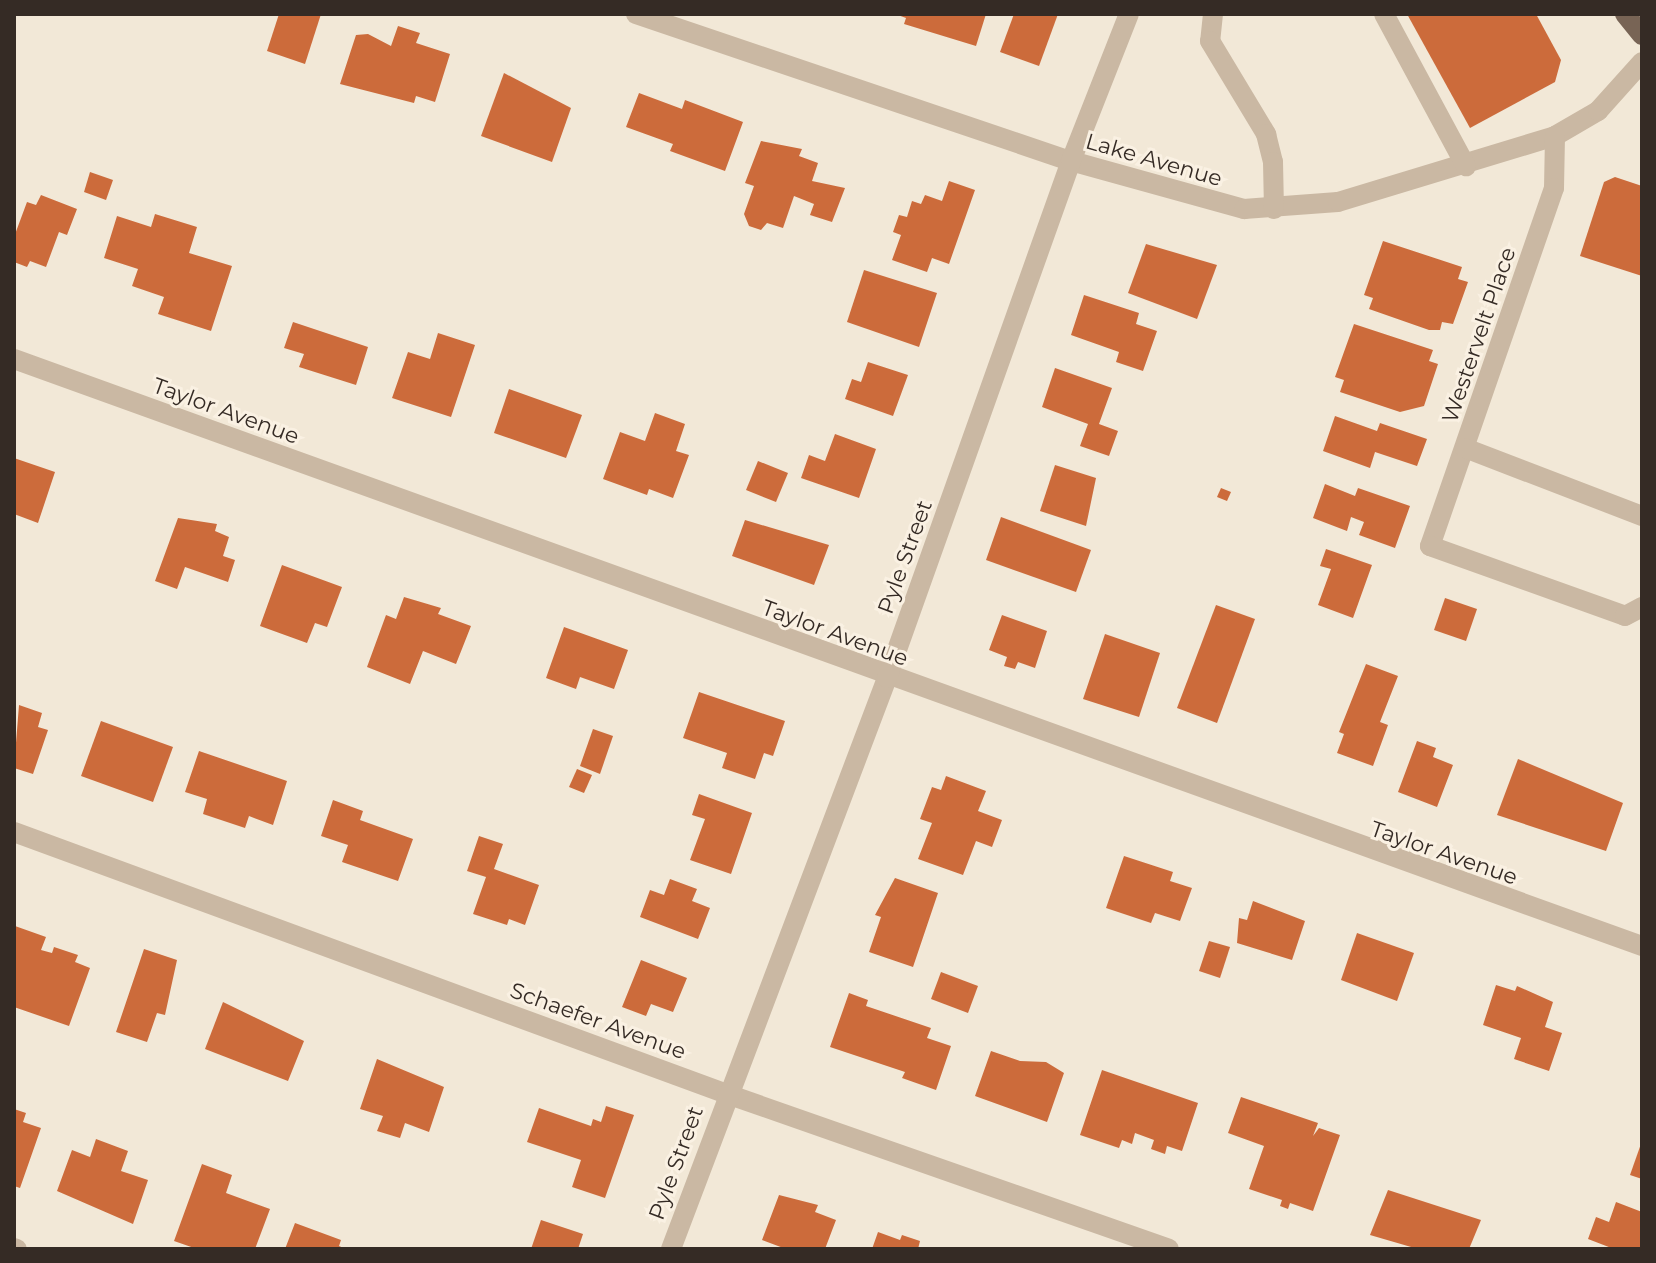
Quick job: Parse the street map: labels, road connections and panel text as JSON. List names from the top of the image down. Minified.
{"streets":{"street":["Lake Avenue","Westervelt Place","Taylor Avenue","Pyle Street","Schaefer Avenue"]},"crossings":[["Lake Avenue","Westervelt Place"],["Lake Avenue","Pyle Street"],["Taylor Avenue","Pyle Street"],["Pyle Street","Schaefer Avenue"]]}
